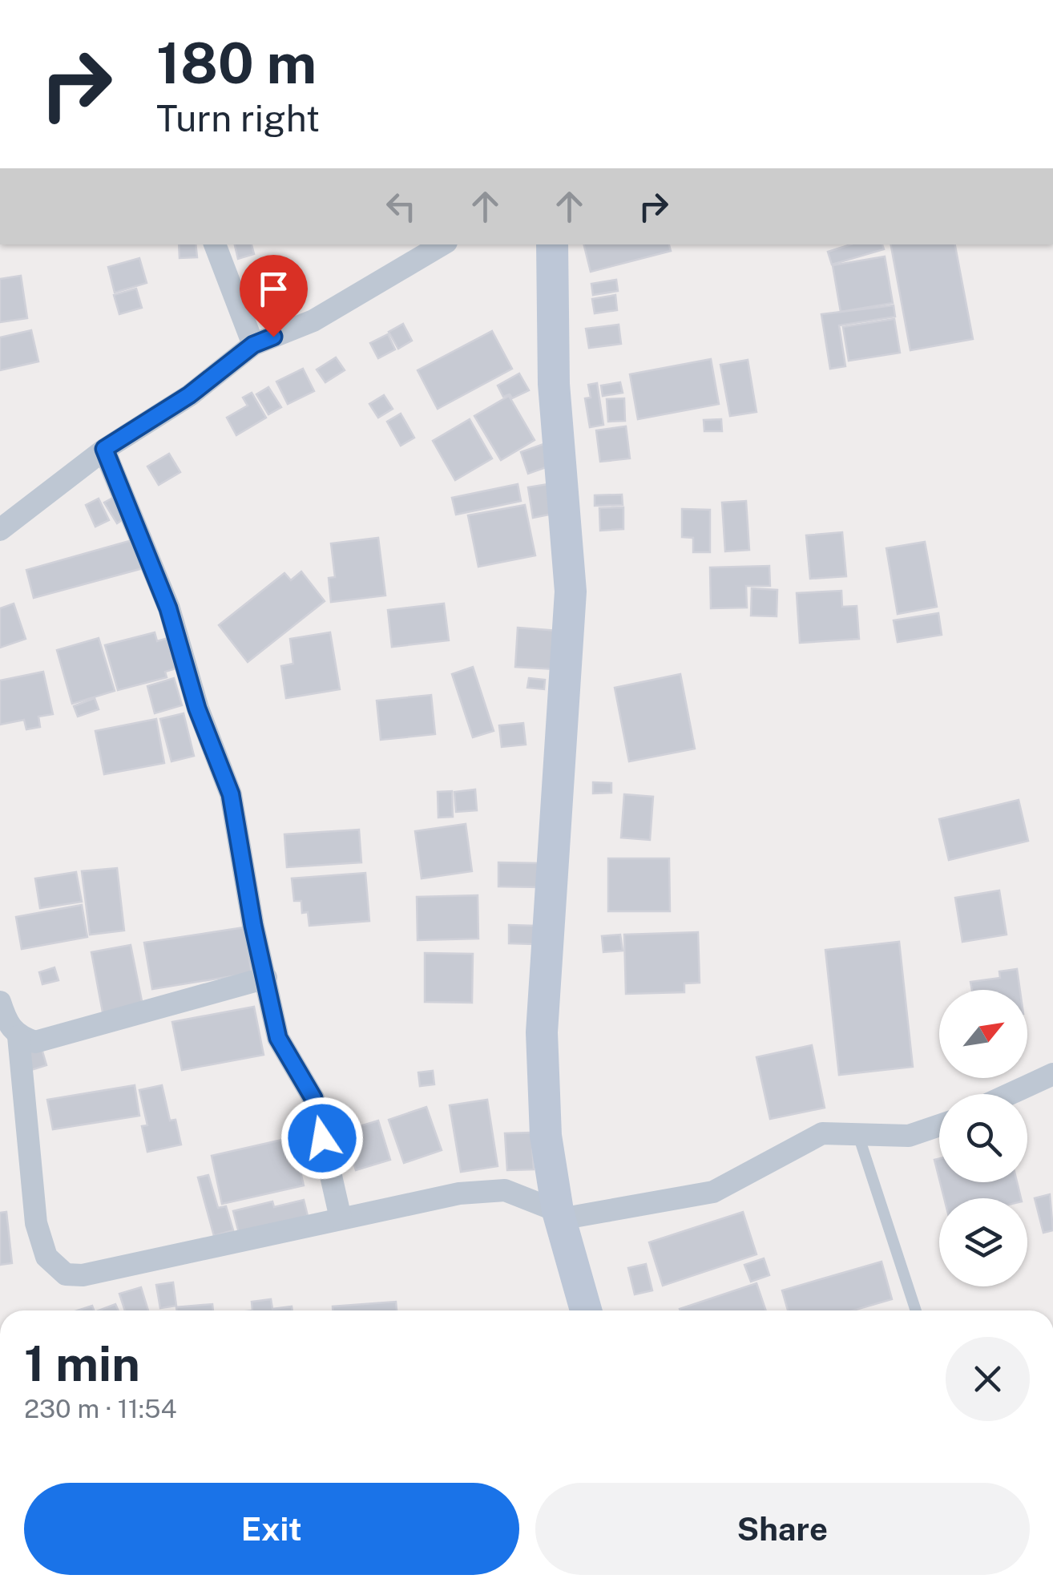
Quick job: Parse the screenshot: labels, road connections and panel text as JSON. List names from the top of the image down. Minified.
{"north":"top right","page":{"turn":["180 m","Turn right"],"heading":["1 min","230 m · 11:54"],"buttons":["Exit","Share"]}}
